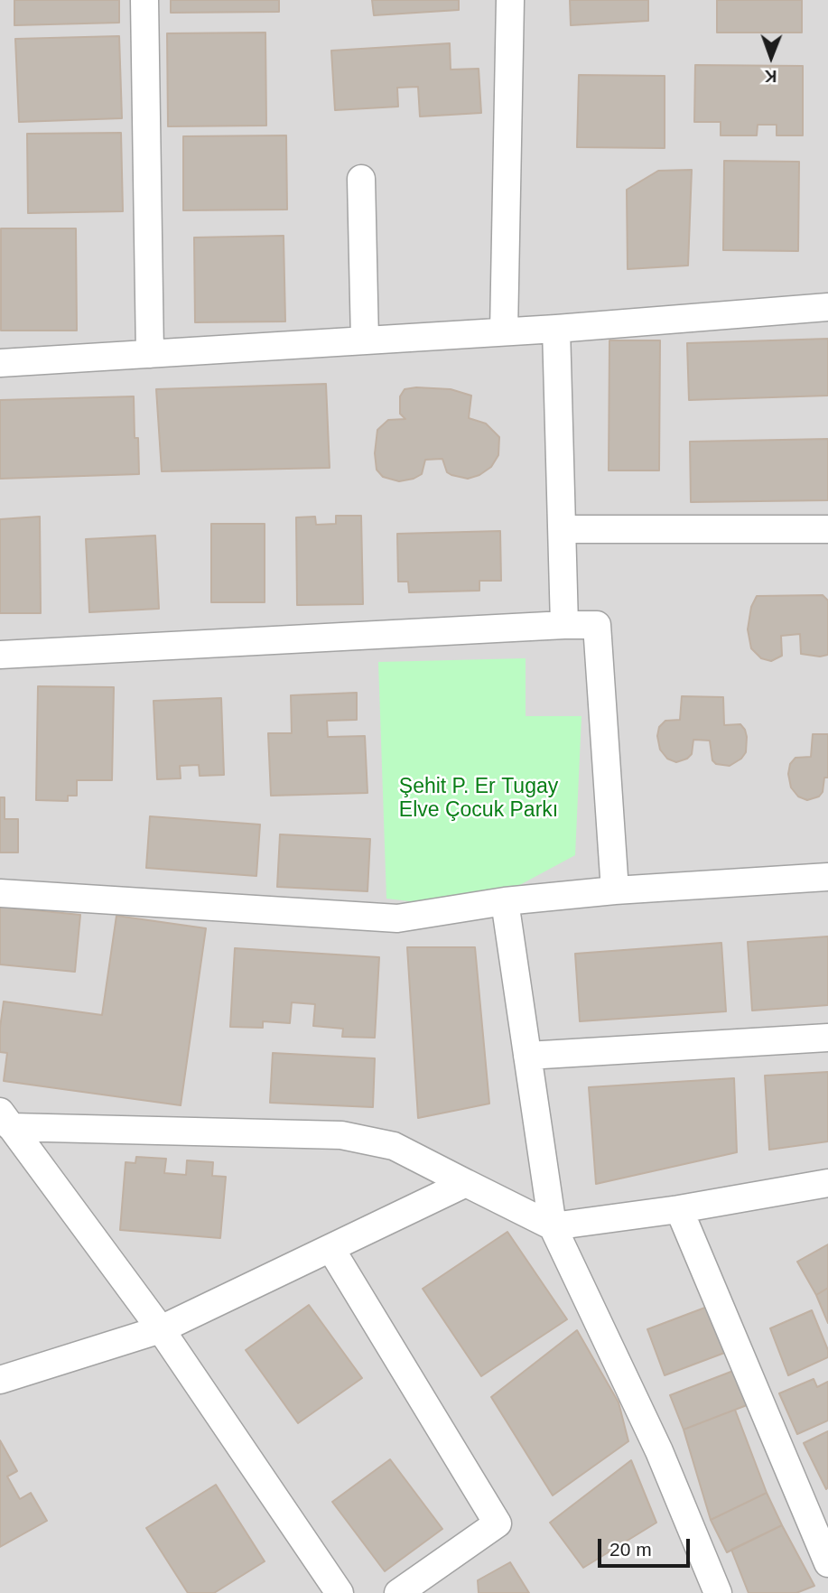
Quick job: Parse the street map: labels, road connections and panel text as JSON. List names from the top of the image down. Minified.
{"parks":["Şehit P. Er Tugay Elve Çocuk Parkı"],"scale_bar":"20 m","north":"bottom"}
